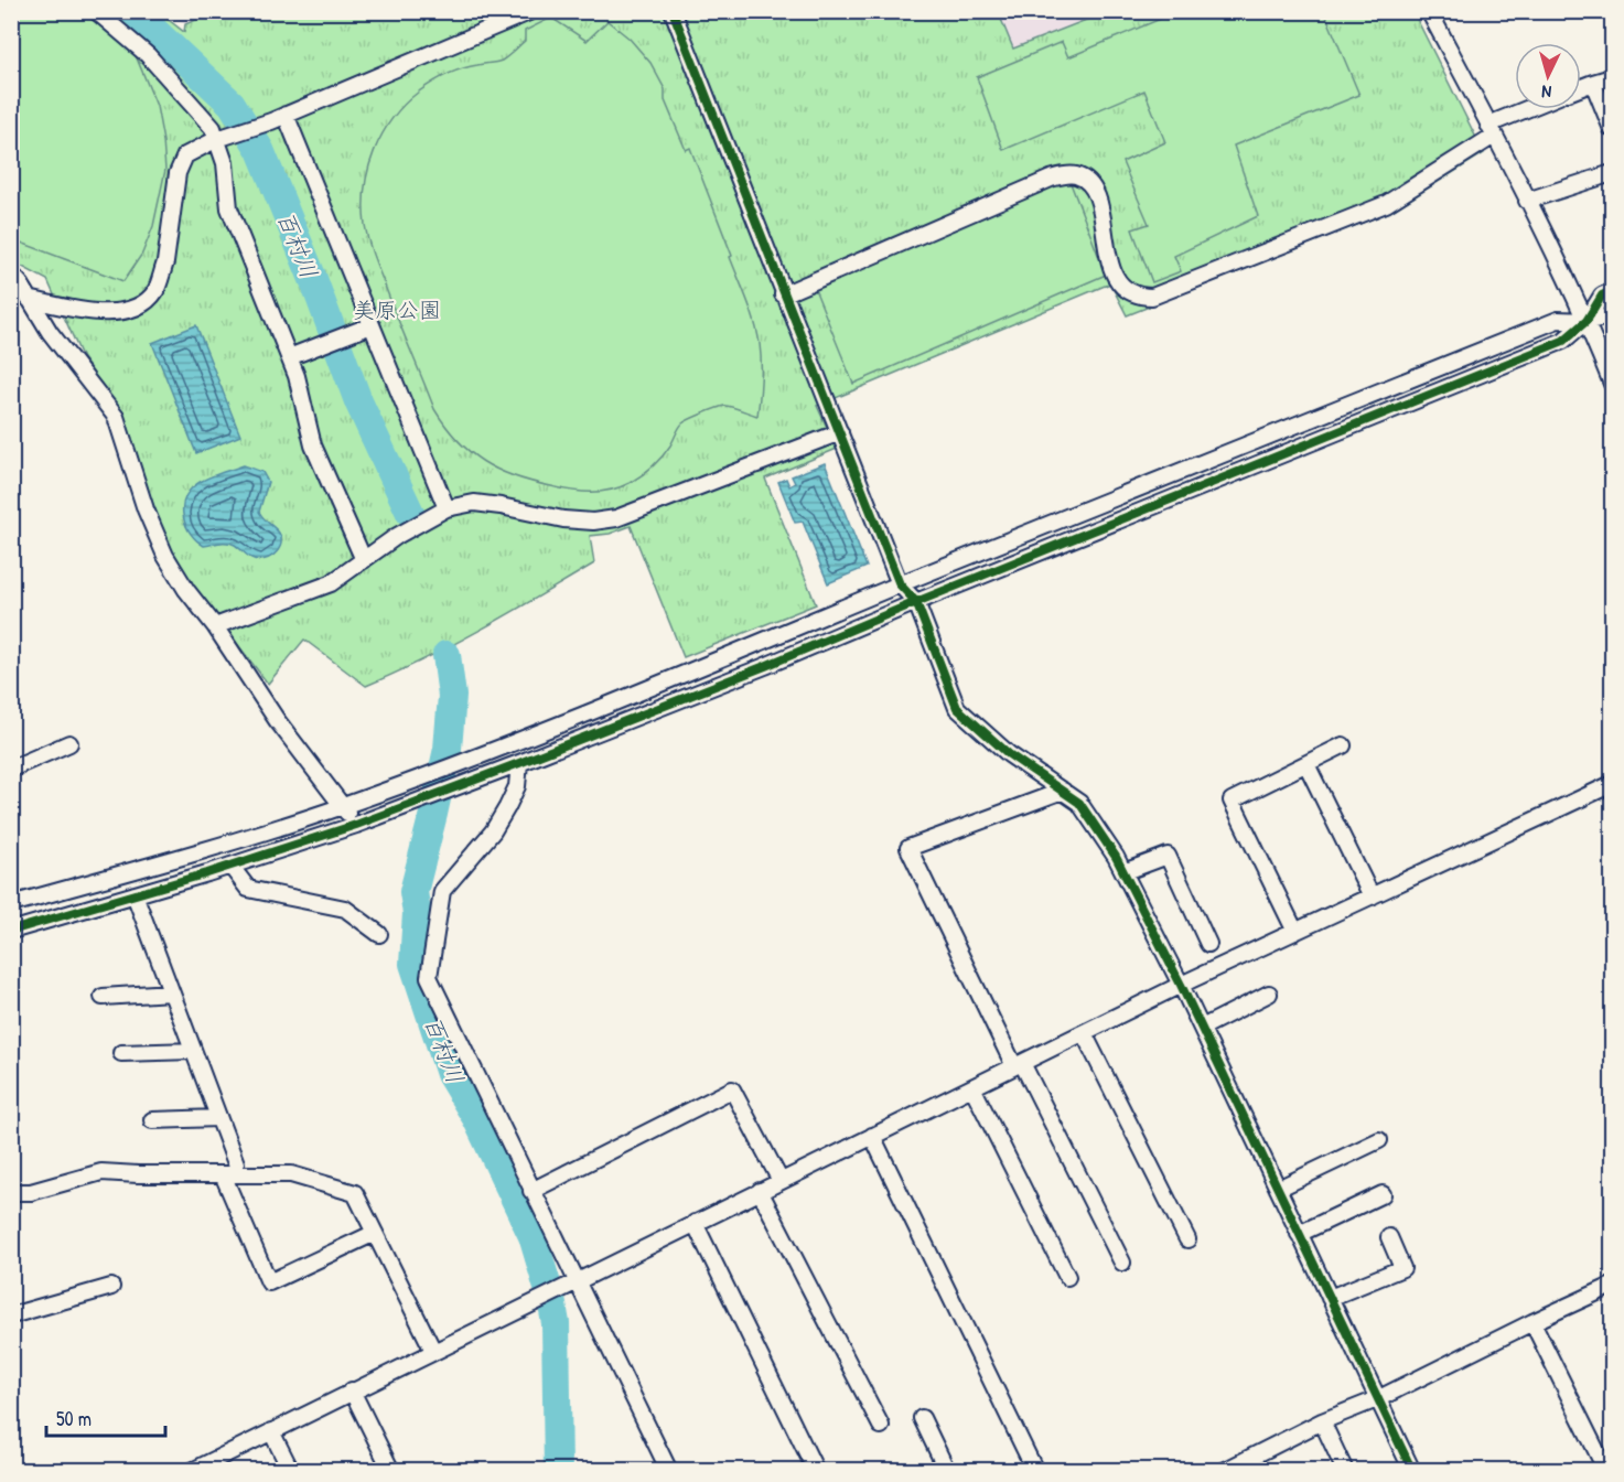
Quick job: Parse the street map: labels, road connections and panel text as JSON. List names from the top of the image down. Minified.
{"water":["百村川"],"parks":["美原公園"],"scale_bar":"50 m","north":"bottom"}
